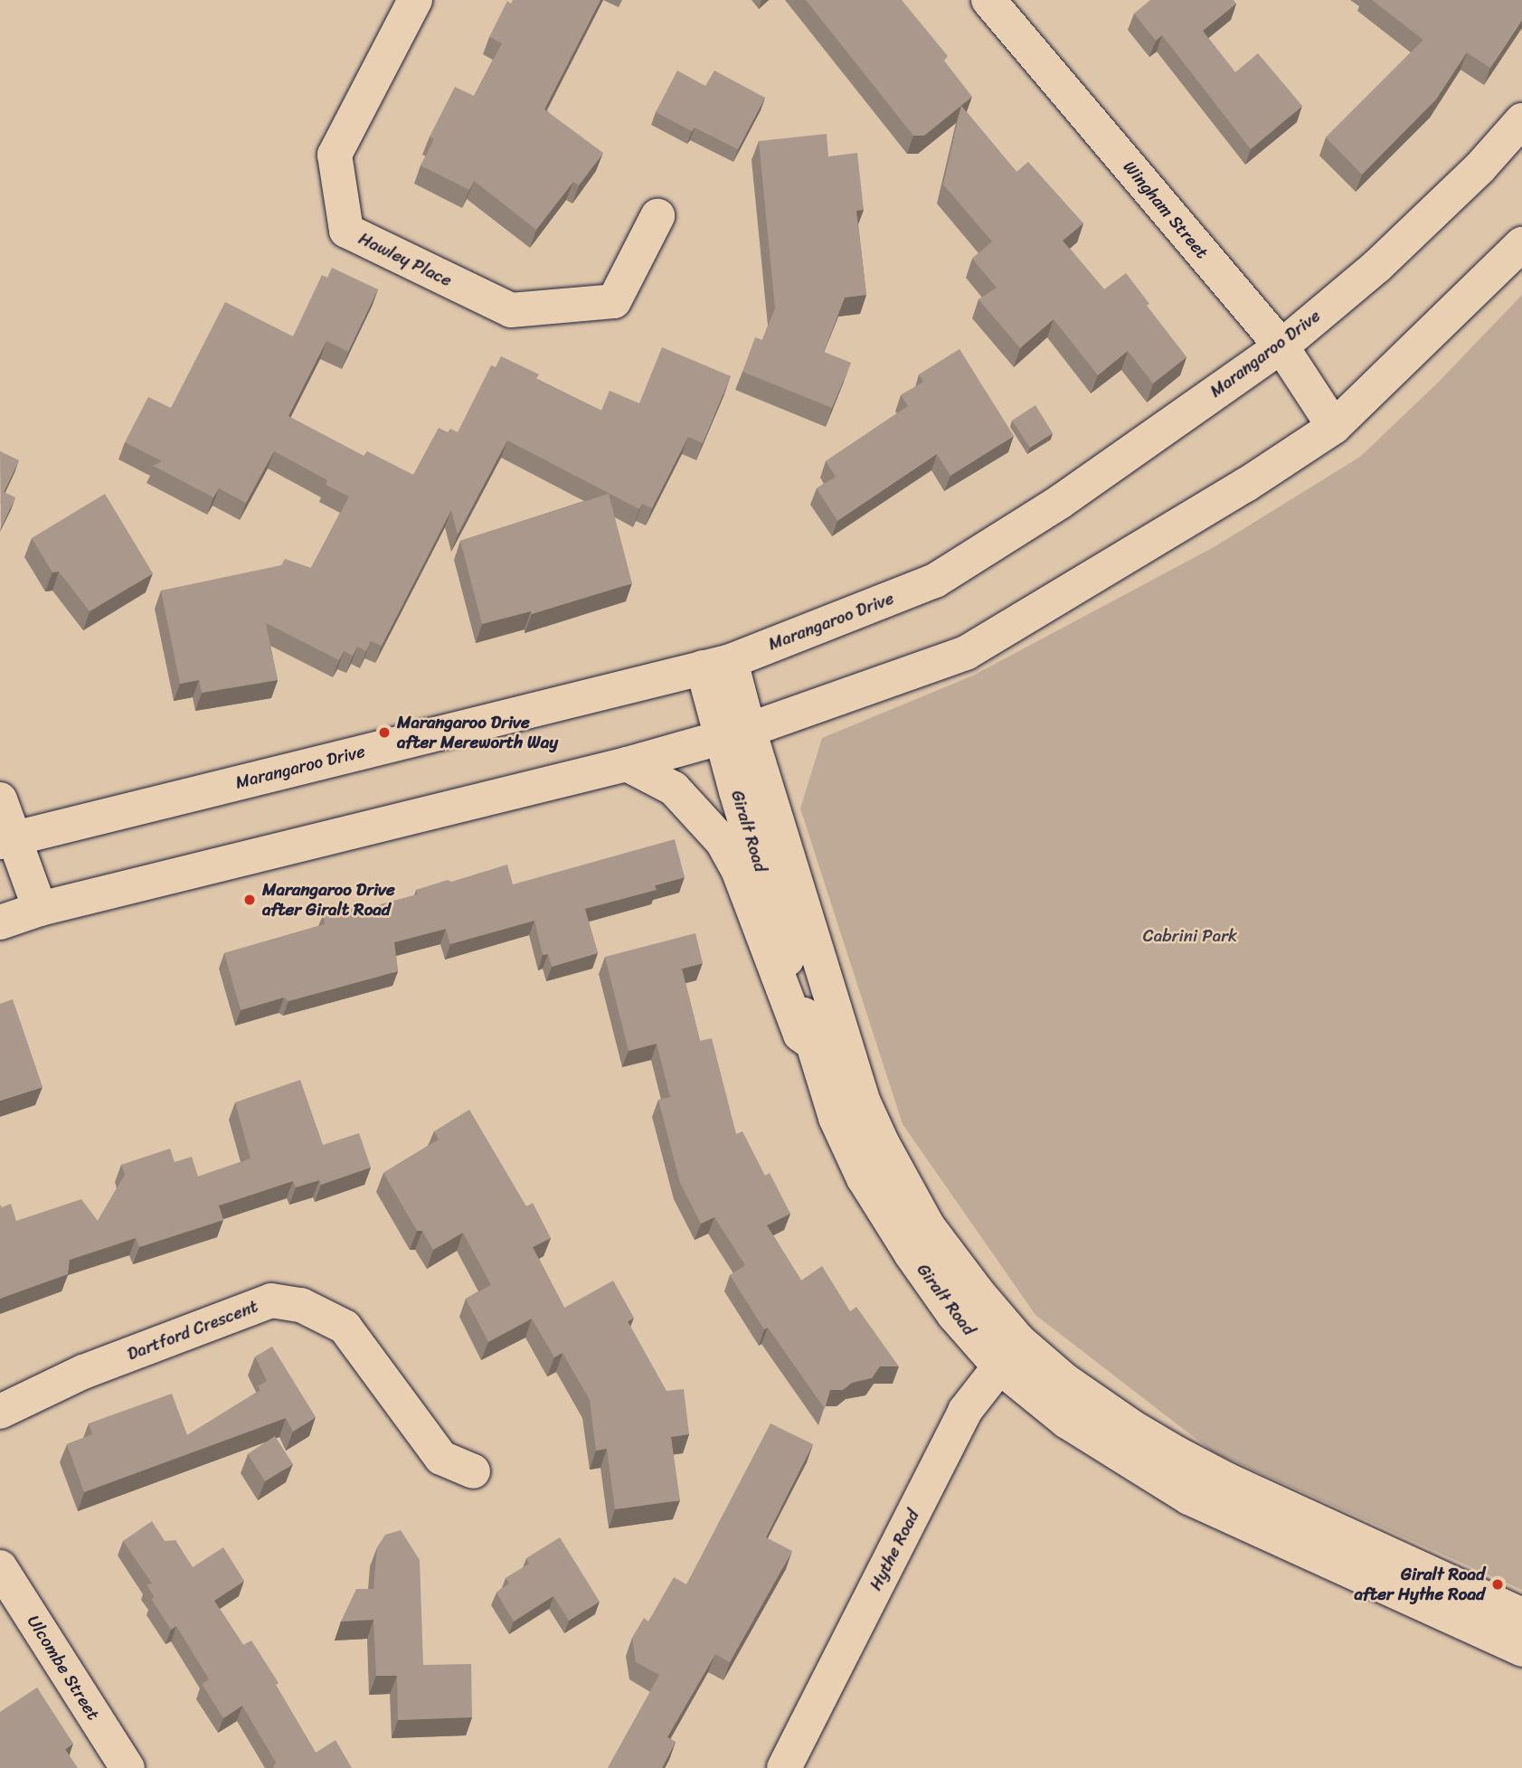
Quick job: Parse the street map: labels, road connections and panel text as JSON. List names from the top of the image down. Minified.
{"streets":{"street":["Wingham Street","Hawley Place","Marangaroo Drive","Giralt Road","Dartford Crescent","Hythe Road","Ulcombe Street"]},"crossings":[["Wingham Street","Marangaroo Drive"],["Marangaroo Drive","Giralt Road"],["Giralt Road","Hythe Road"]],"parks":["Cabrini Park"],"places":["Marangaroo Drive after Mereworth Way","Marangaroo Drive after Giralt Road","Giralt Road after Hythe Road"]}
